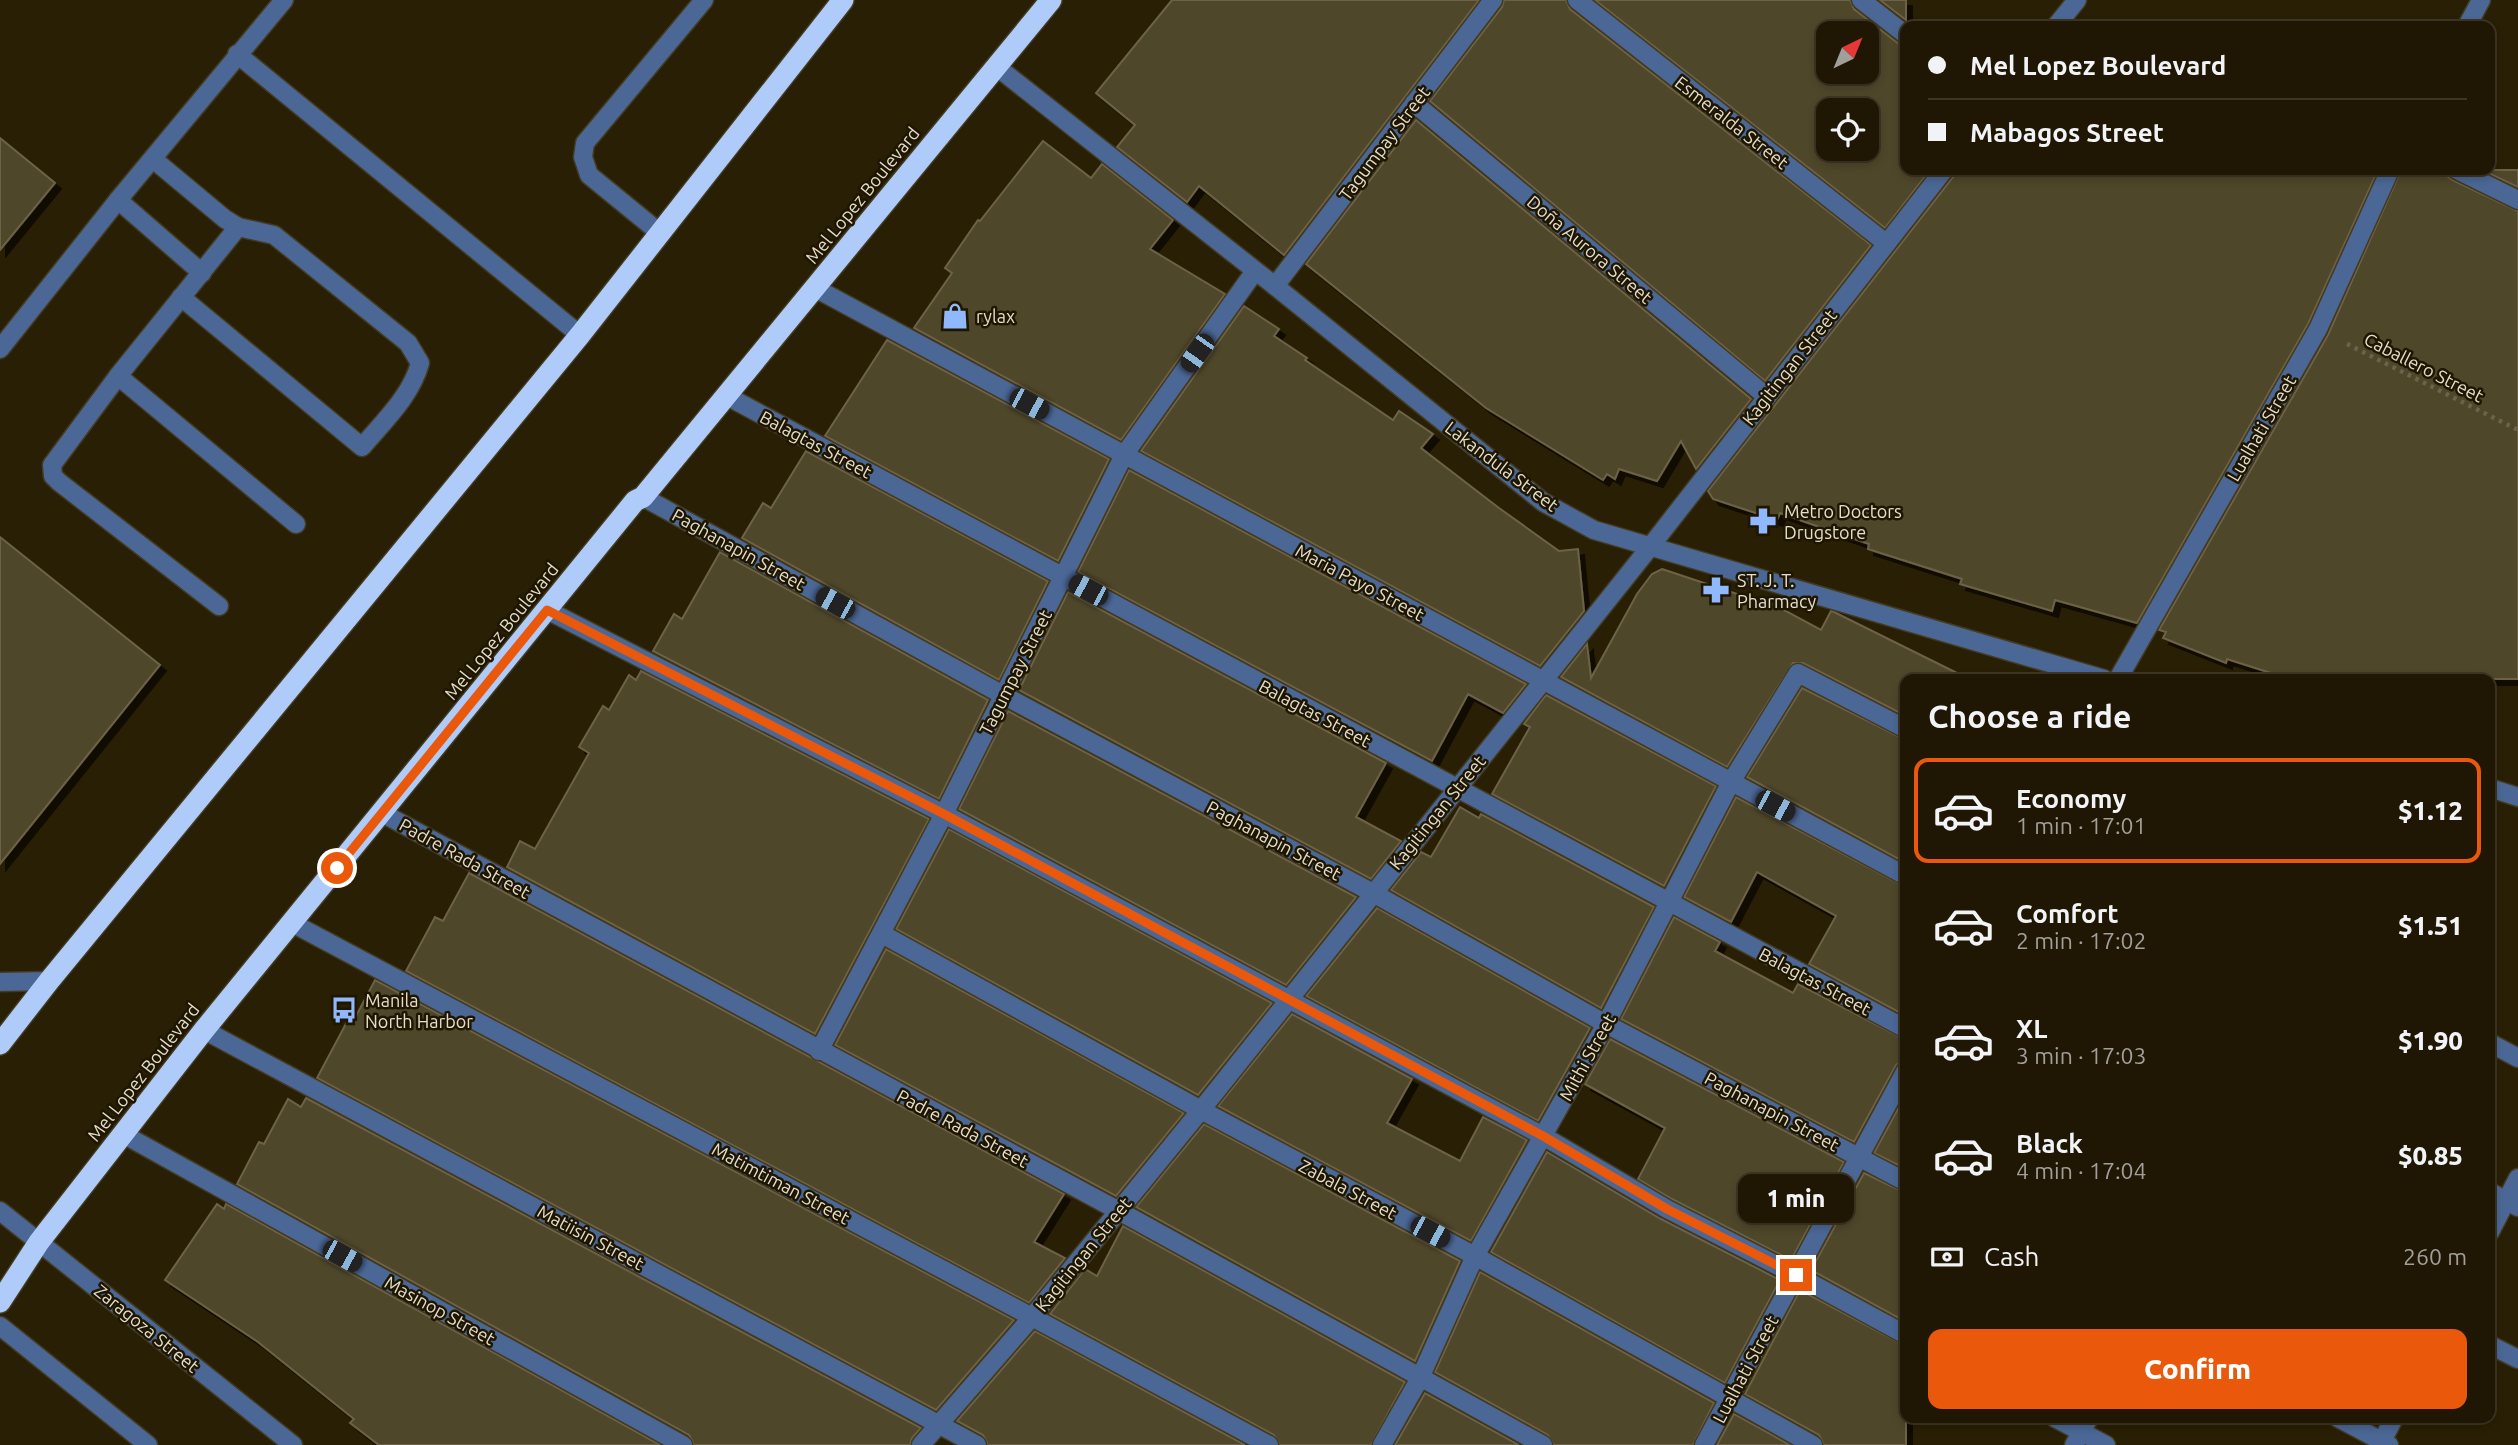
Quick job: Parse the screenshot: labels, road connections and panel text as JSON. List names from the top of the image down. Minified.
{"streets":{"highway":["Mel Lopez Boulevard"],"street":["Esmeralda Street","Tagumpay Street","Doña Aurora Street","Kagitingan Street","Lualhati Street","Balagtas Street","Lakandula Street","Paghanapin Street","Maria Payo Street","Padre Rada Street","Mithi Street","Matimtiman Street","Zabala Street","Matiisin Street","Masinop Street","Zaragoza Street"],"path":["Caballero Street"]},"crossings":[["Esmeralda Street","Kagitingan Street"],["Tagumpay Street","Doña Aurora Street"],["Tagumpay Street","Balagtas Street"],["Tagumpay Street","Lakandula Street"],["Tagumpay Street","Paghanapin Street"],["Tagumpay Street","Maria Payo Street"],["Tagumpay Street","Padre Rada Street"],["Tagumpay Street","Zabala Street"],["Mel Lopez Boulevard","Balagtas Street"],["Mel Lopez Boulevard","Lakandula Street"],["Mel Lopez Boulevard","Paghanapin Street"],["Mel Lopez Boulevard","Maria Payo Street"],["Mel Lopez Boulevard","Padre Rada Street"],["Mel Lopez Boulevard","Matimtiman Street"],["Mel Lopez Boulevard","Matiisin Street"],["Mel Lopez Boulevard","Masinop Street"],["Mel Lopez Boulevard","Zaragoza Street"],["Doña Aurora Street","Kagitingan Street"],["Kagitingan Street","Balagtas Street"],["Kagitingan Street","Lakandula Street"],["Kagitingan Street","Paghanapin Street"],["Kagitingan Street","Maria Payo Street"],["Kagitingan Street","Padre Rada Street"],["Kagitingan Street","Matimtiman Street"],["Kagitingan Street","Zabala Street"],["Kagitingan Street","Matiisin Street"],["Caballero Street","Lualhati Street"],["Lualhati Street","Paghanapin Street"],["Lualhati Street","Zabala Street"],["Balagtas Street","Mithi Street"],["Paghanapin Street","Mithi Street"],["Maria Payo Street","Mithi Street"],["Padre Rada Street","Mithi Street"],["Mithi Street","Zabala Street"]],"places":{"shop":["rylax"],"pharmacy":["Metro Doctors Drugstore","ST. J. T. Pharmacy"],"bus stop":["Manila North Harbor"]},"north":"top right","page":{"banner":["Mel Lopez Boulevard","Mabagos Street"],"heading":"Choose a ride","list":[{"name":"Economy","note":"1 min · 17:01","value":"$1.12"},{"name":"Comfort","note":"2 min · 17:02","value":"$1.51"},{"name":"XL","note":"3 min · 17:03","value":"$1.90"},{"name":"Black","note":"4 min · 17:04","value":"$0.85"}],"bubble":"1 min","pay":["Cash","260 m"],"buttons":"Confirm"}}
